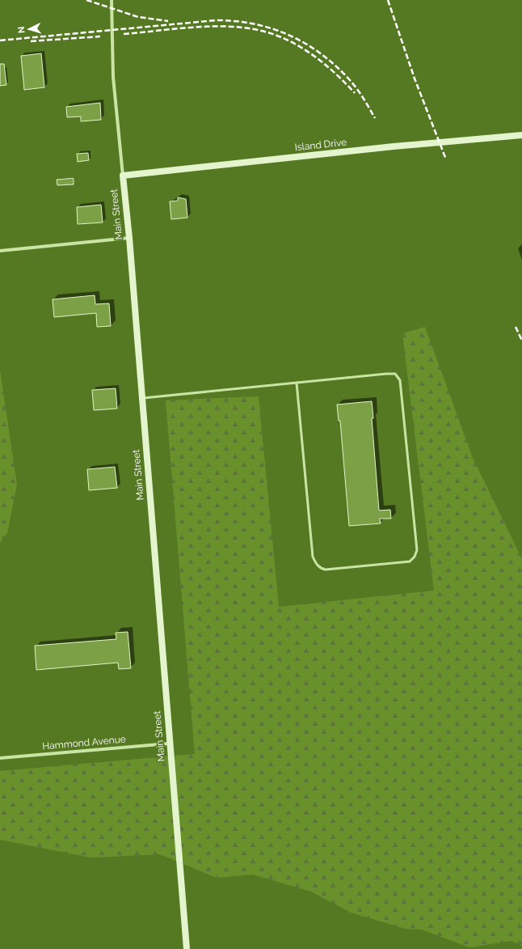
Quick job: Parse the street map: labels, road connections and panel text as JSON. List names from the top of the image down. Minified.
{"streets":{"street":["Island Drive","Main Street","Hammond Avenue"]},"crossings":[["Island Drive","Main Street"],["Main Street","Hammond Avenue"]],"north":"left"}
